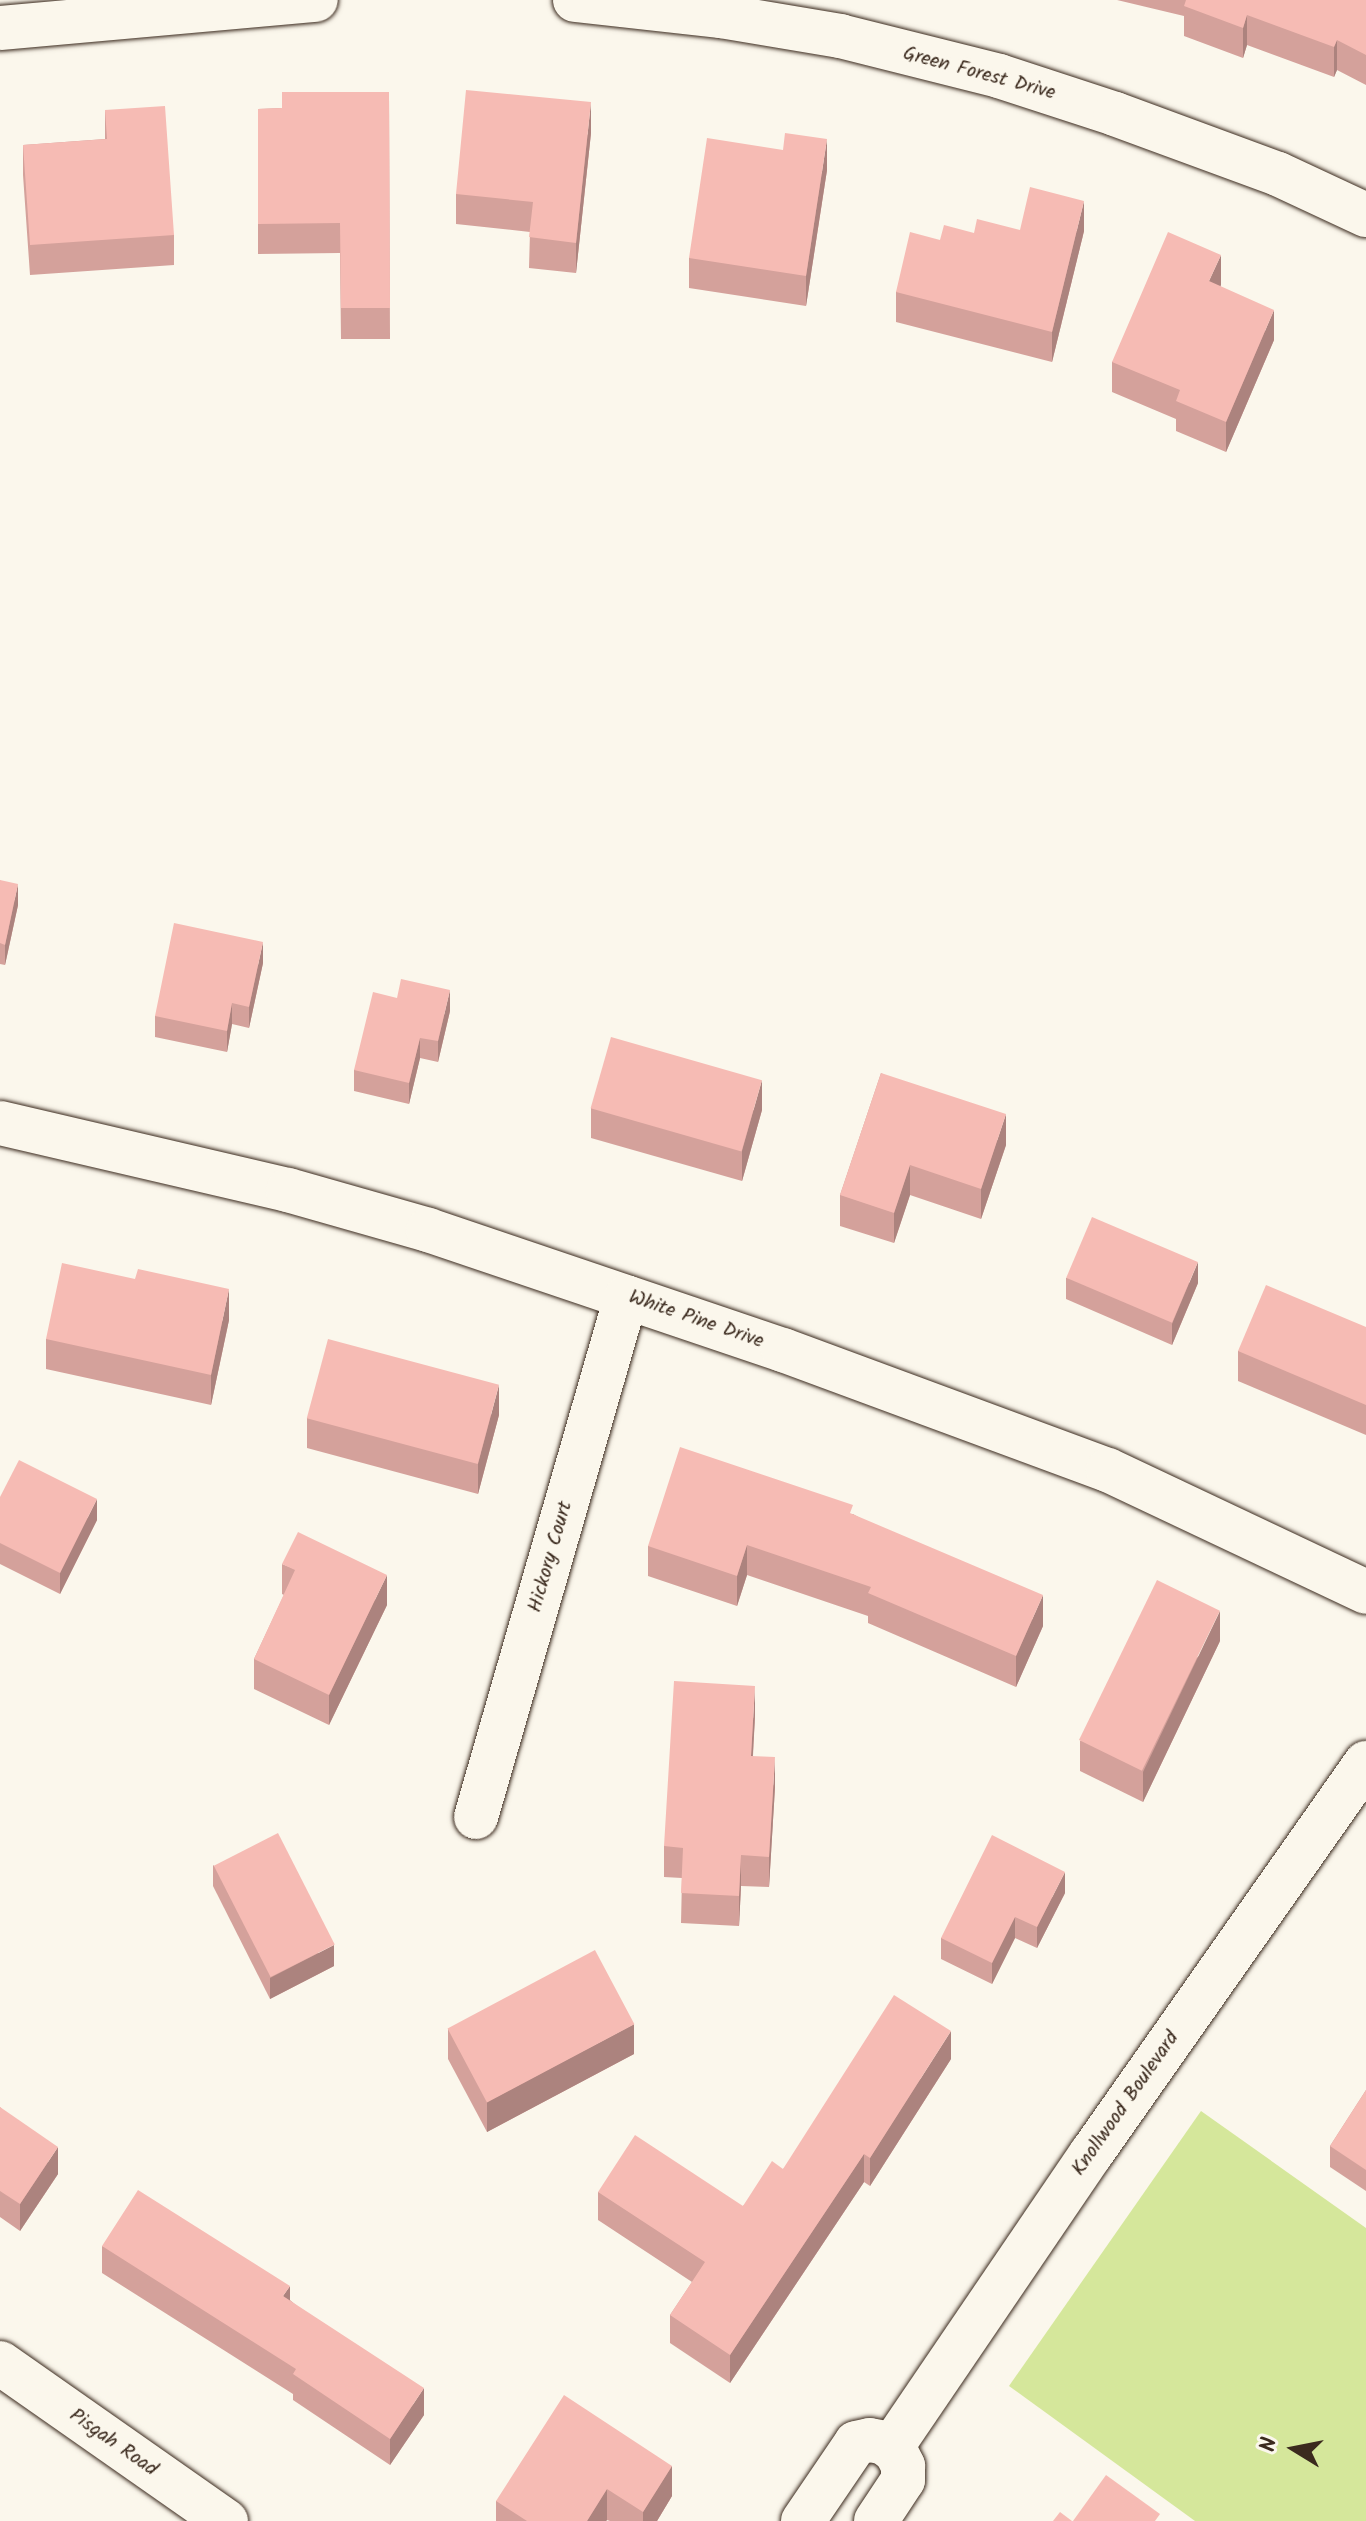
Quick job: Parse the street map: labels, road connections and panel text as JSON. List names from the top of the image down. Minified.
{"streets":{"street":["Green Forest Drive","White Pine Drive","Hickory Court","Knollwood Boulevard","Pisgah Road"]},"crossings":[["White Pine Drive","Hickory Court"]],"north":"left"}
